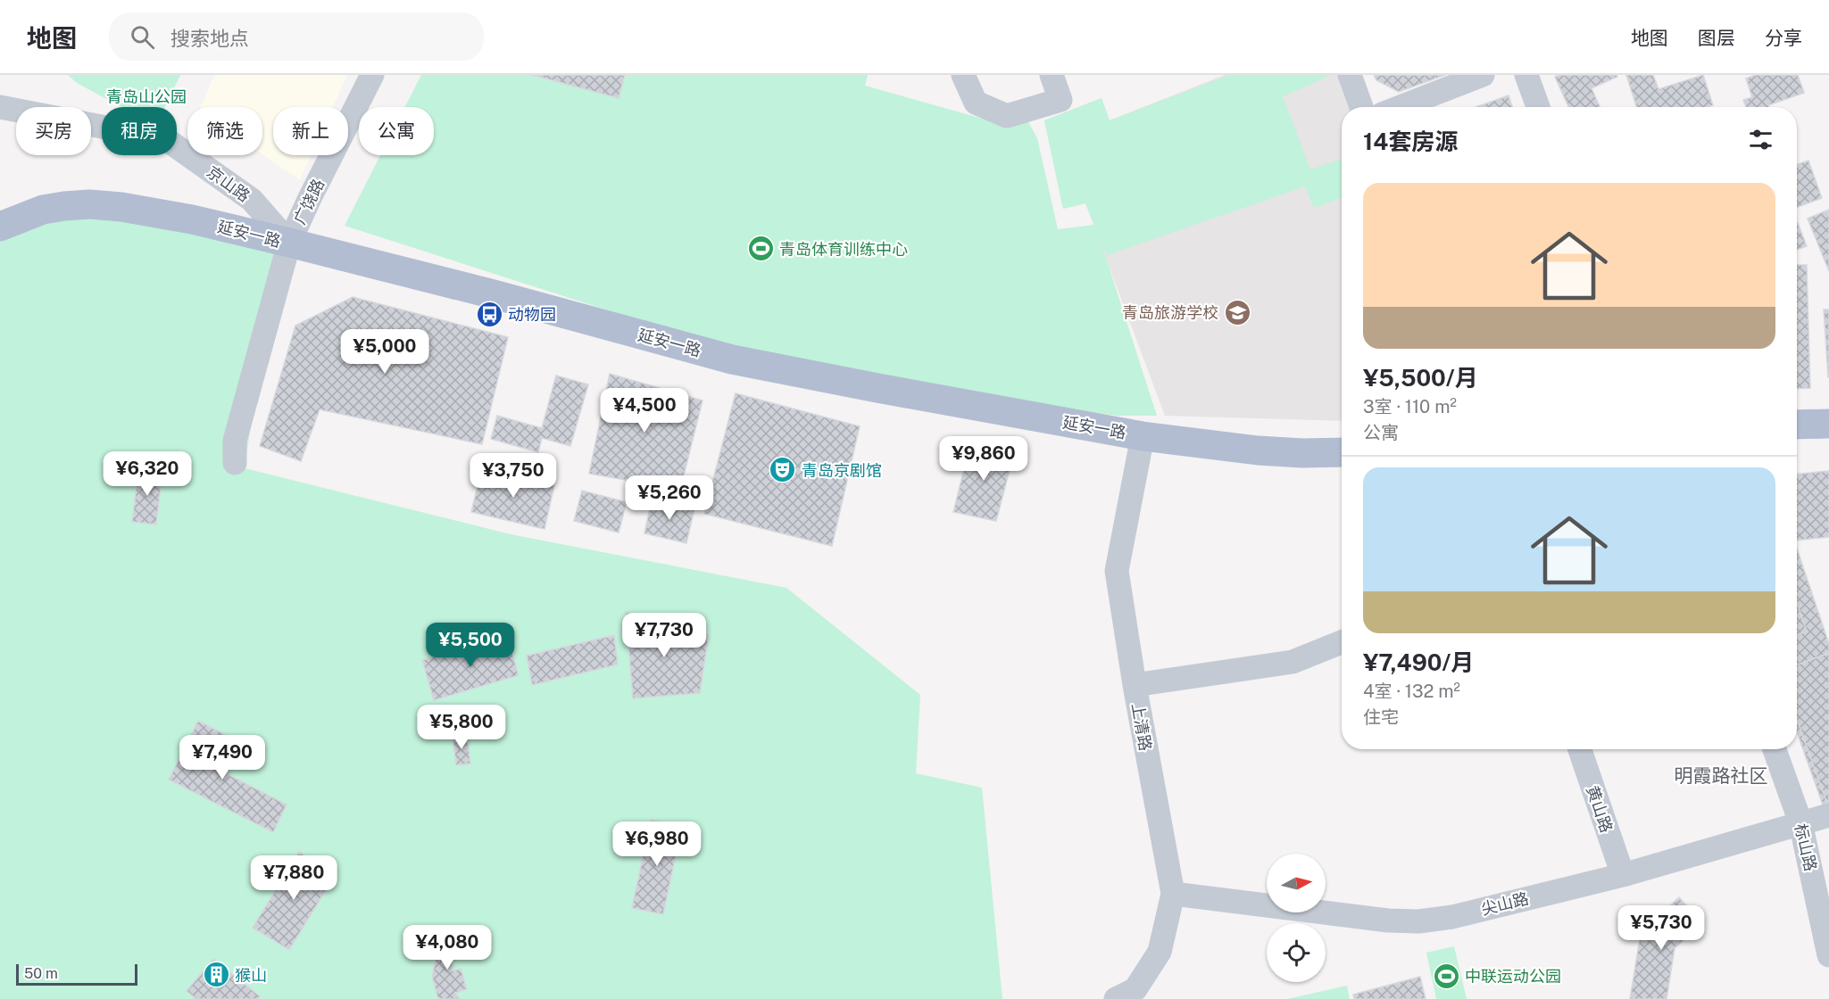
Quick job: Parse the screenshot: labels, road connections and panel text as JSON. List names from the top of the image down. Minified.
{"streets":{"main road":["延安一路"],"street":["京山路","广饶路","上清路","黄山路","标山路","尖山路"]},"crossings":[["京山路","广饶路"],["京山路","延安一路"],["广饶路","延安一路"],["延安一路","上清路"],["上清路","尖山路"],["黄山路","尖山路"],["标山路","尖山路"]],"districts":["明霞路社区"],"parks":["青岛山公园"],"places":{"sports":["青岛体育训练中心","中联运动公园"],"school or university":["青岛旅游学校"],"bus stop":["动物园"],"theatre":["青岛京剧馆"],"building":["猴山"]},"scale_bar":"50 m","north":"right","page":{"header":"地图","search":"搜索地点","nav":["地图","图层","分享"],"chip":["买房","租房","筛选","新上","公寓"],"heading":"14套房源","list":[{"name":"¥5,500/月","note":"3室 · 110 m² · 公寓"},{"name":"¥7,490/月","note":"4室 · 132 m² · 住宅"}],"price":["¥5,000","¥4,500","¥9,860","¥6,320","¥3,750","¥5,260","¥7,730","¥5,500","¥5,800","¥7,490","¥6,980","¥7,880","¥5,730","¥4,080"],"scale":"50 m"}}
